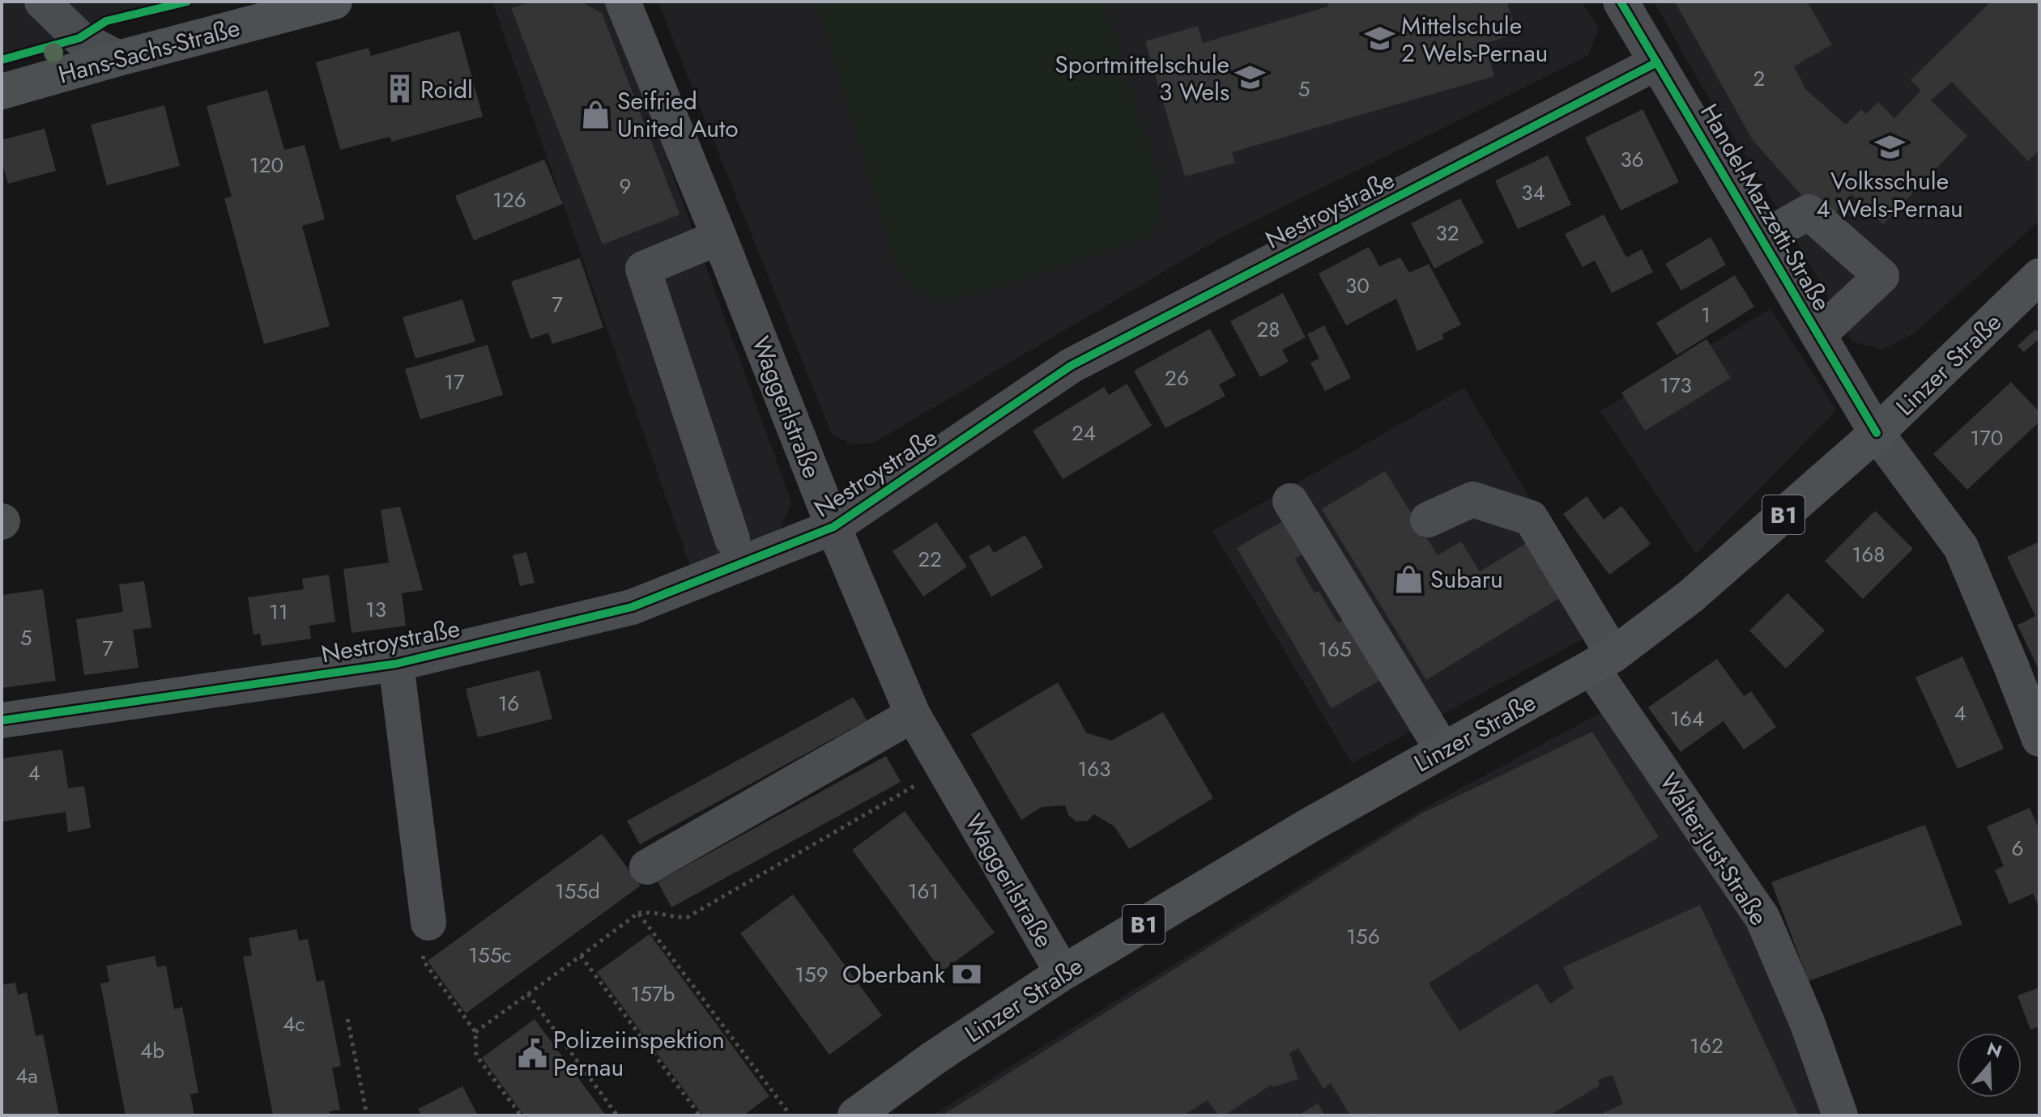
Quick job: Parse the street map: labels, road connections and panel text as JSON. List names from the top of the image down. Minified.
{"streets":{"main road":["Hans-Sachs-Straße","Linzer Straße","B1"],"street":["Handel-Mazzetti-Straße","Nestroystraße","Waggerlstraße","Walter-Just-Straße"]},"crossings":[["Handel-Mazzetti-Straße","Nestroystraße"],["Handel-Mazzetti-Straße","Linzer Straße"],["Nestroystraße","Waggerlstraße"],["Linzer Straße","Waggerlstraße"],["Linzer Straße","Walter-Just-Straße"]],"places":{"school or university":["Mittelschule 2 Wels-Pernau","Sportmittelschule 3 Wels","Volksschule 4 Wels-Pernau"],"building":["Roidl"],"shop":["Seifried United Auto","Subaru"],"bank":["Oberbank"],"public building":["Polizeiinspektion Pernau"]},"house_numbers":["2","5","36","120","9","34","126","32","30","7","1","28","26","17","173","24","170","168","22","13","11","5","7","165","16","4","164","163","4","6","155d","161","156","155c","159","157b","4c","162","4b","4a"],"north":"top"}
